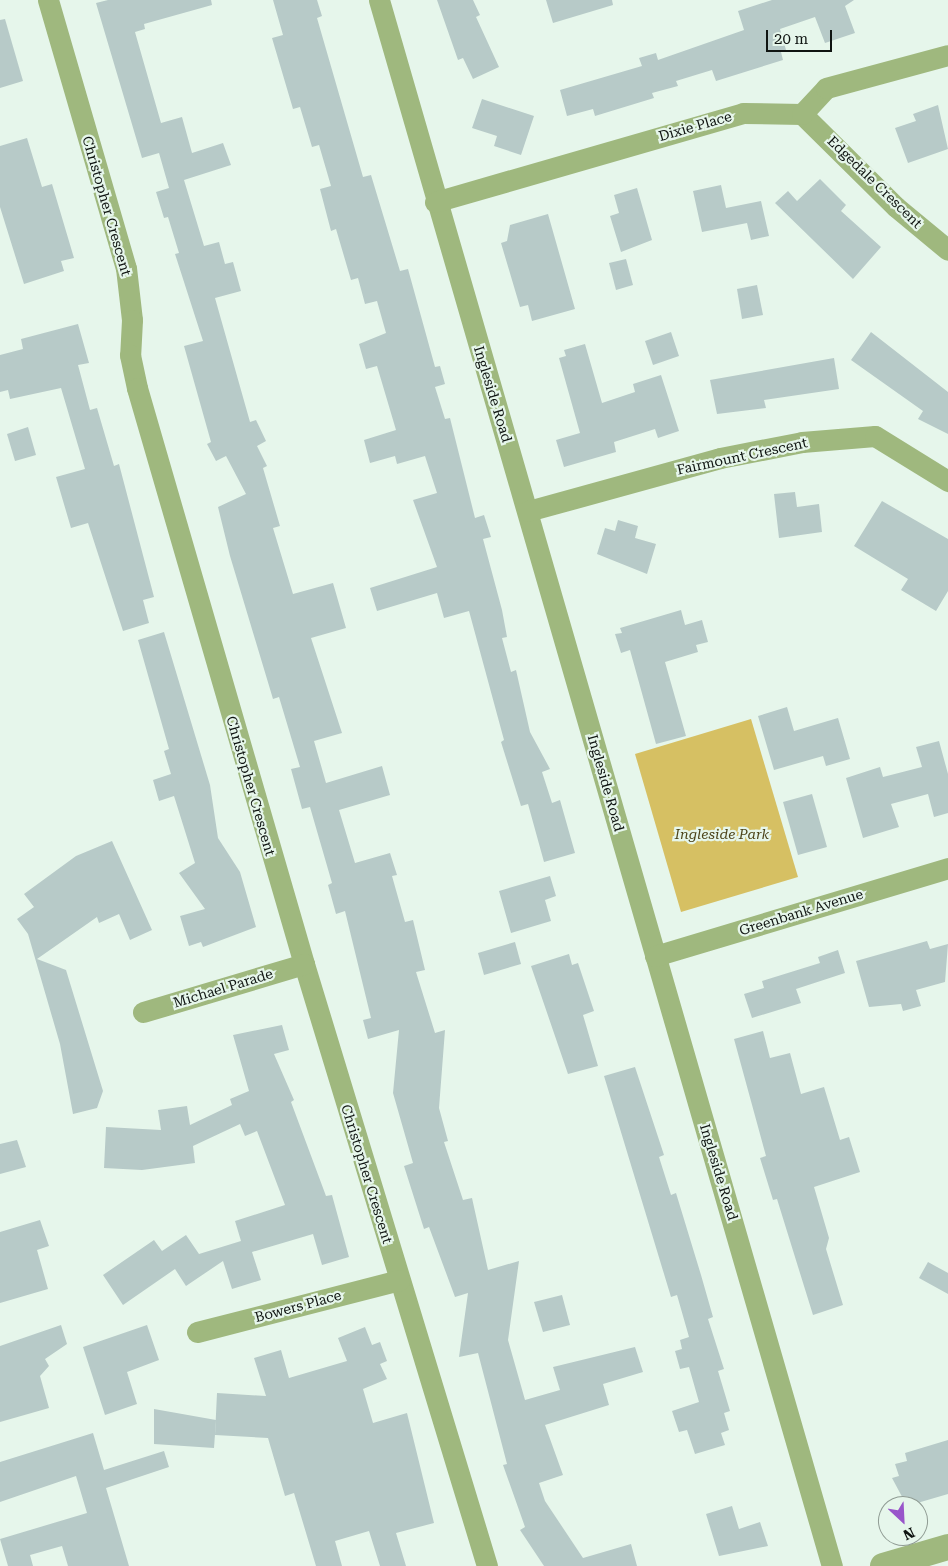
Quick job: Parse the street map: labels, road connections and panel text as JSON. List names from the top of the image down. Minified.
{"streets":{"street":["Dixie Place","Edgedale Crescent","Christopher Crescent","Ingleside Road","Fairmount Crescent","Greenbank Avenue","Michael Parade","Bowers Place"]},"crossings":[["Dixie Place","Edgedale Crescent"],["Dixie Place","Ingleside Road"],["Christopher Crescent","Michael Parade"],["Christopher Crescent","Bowers Place"],["Ingleside Road","Fairmount Crescent"],["Ingleside Road","Greenbank Avenue"]],"parks":["Ingleside Park"],"scale_bar":"20 m","north":"bottom right"}
